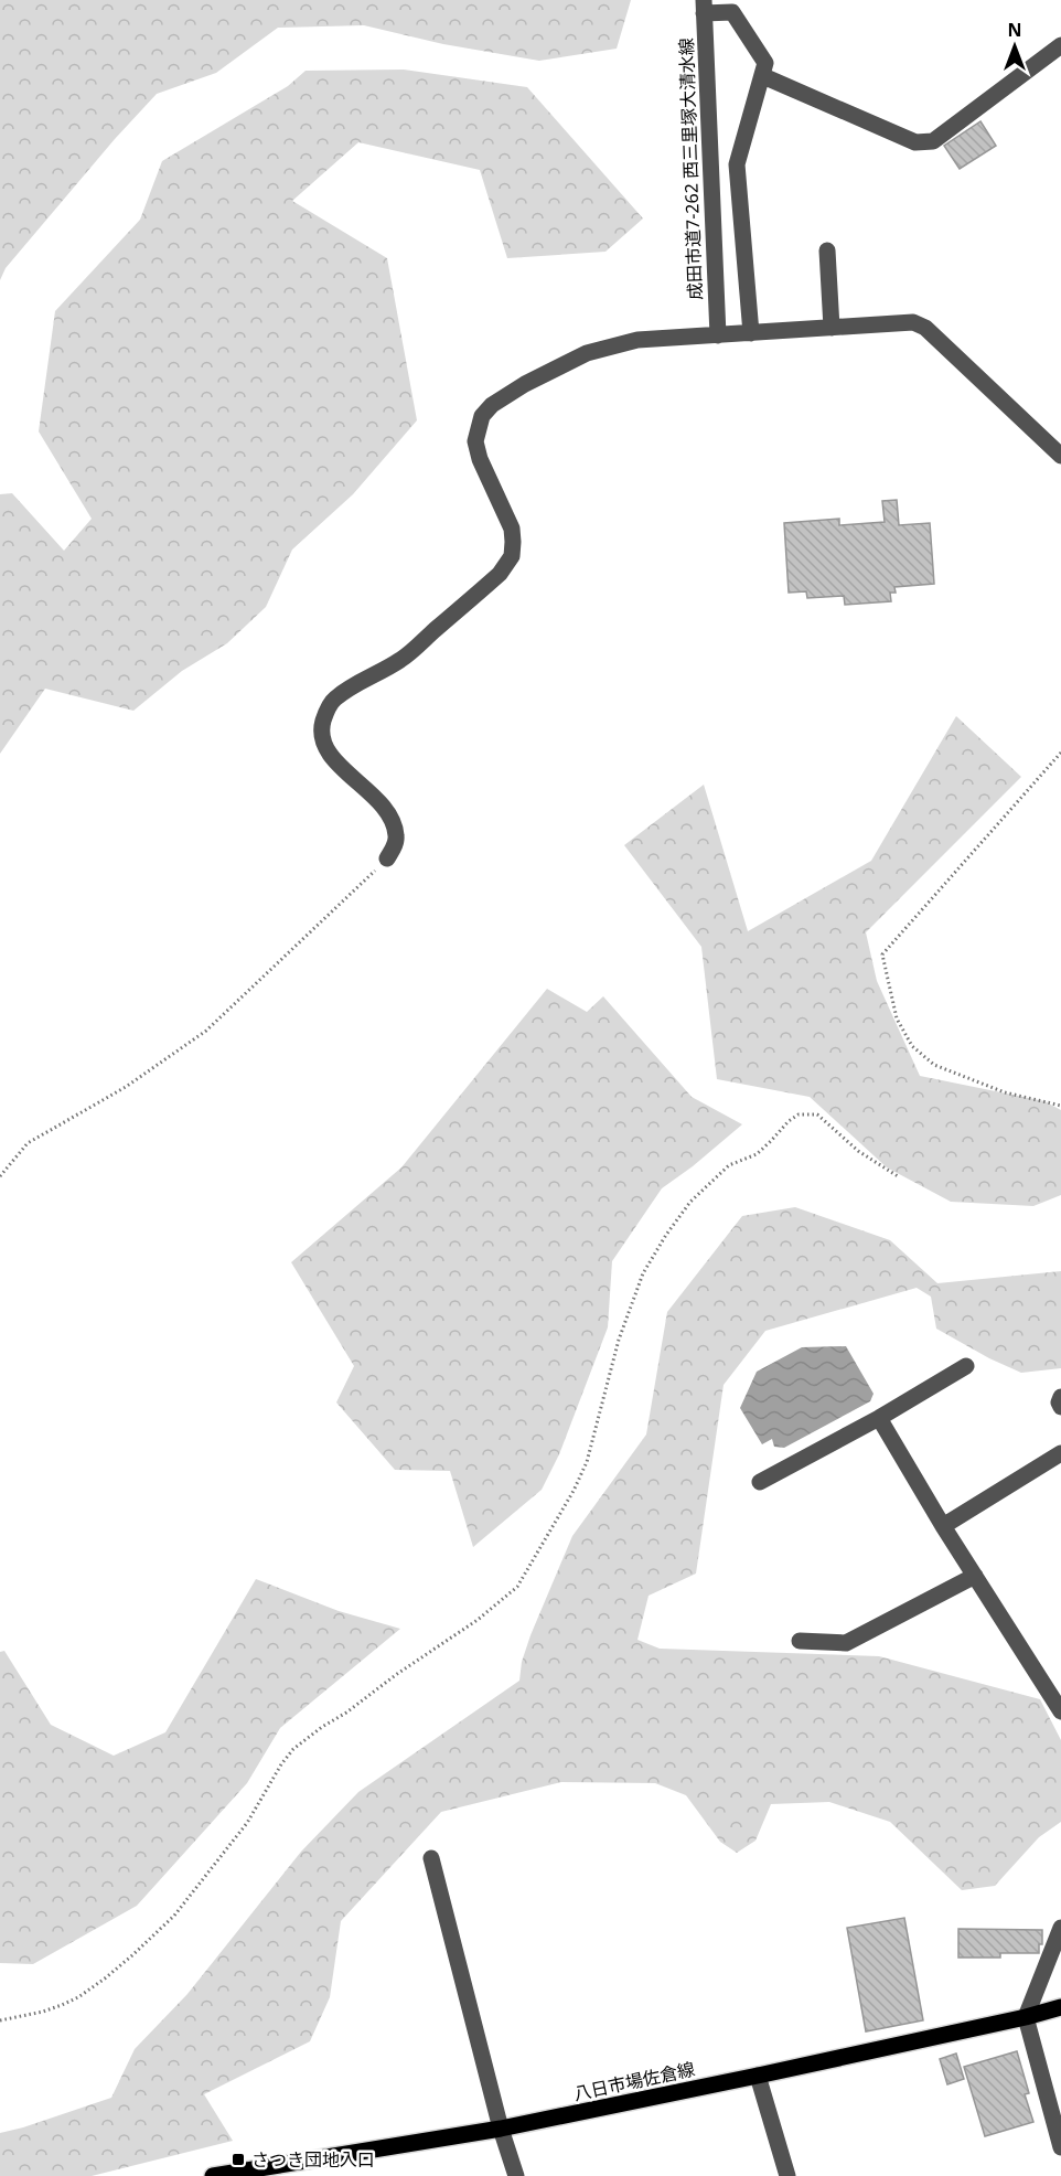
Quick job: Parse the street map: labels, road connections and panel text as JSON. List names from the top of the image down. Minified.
{"streets":{"main road":["八日市場佐倉線"],"street":["成田市道7-262 西三里塚大清水線"]},"places":{"transit":["さつき団地入口"]},"north":"top"}
